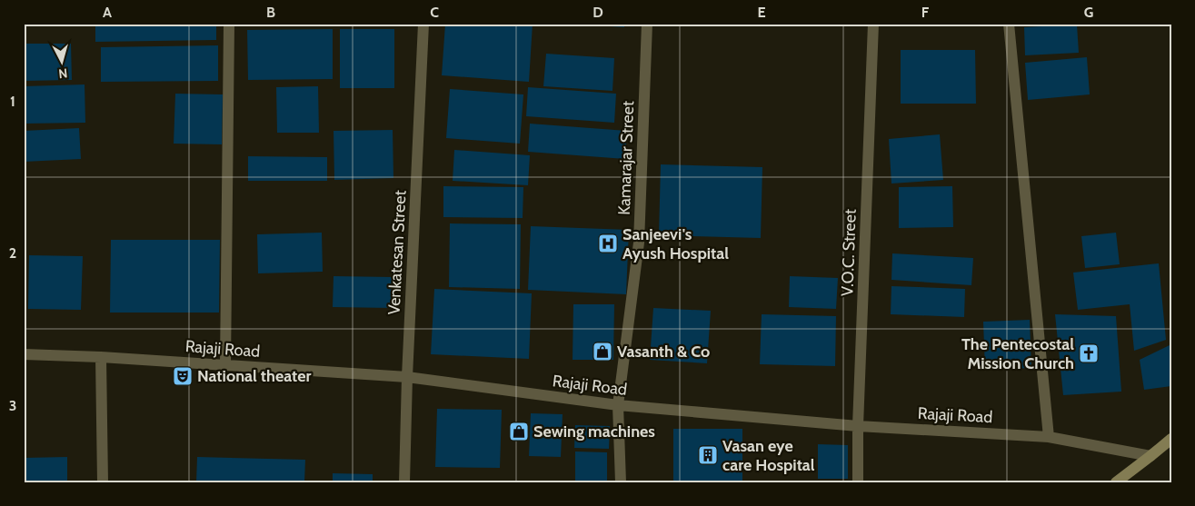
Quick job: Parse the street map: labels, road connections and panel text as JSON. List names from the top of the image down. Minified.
{"streets":{"street":["Kamarajar Street","Venkatesan Street","V.O.C. Street","Rajaji Road"]},"crossings":[["Kamarajar Street","Rajaji Road"],["Venkatesan Street","Rajaji Road"],["V.O.C. Street","Rajaji Road"]],"places":{"hospital":["Sanjeevi's Ayush Hospital"],"shop":["Vasanth & Co","Sewing machines"],"church":["The Pentecostal Mission Church"],"theatre":["National theater"],"building":["Vasan eye care Hospital"]},"north":"bottom","grid":{"columns":["A","B","C","D","E","F","G"],"rows":["1","2","3"]}}
